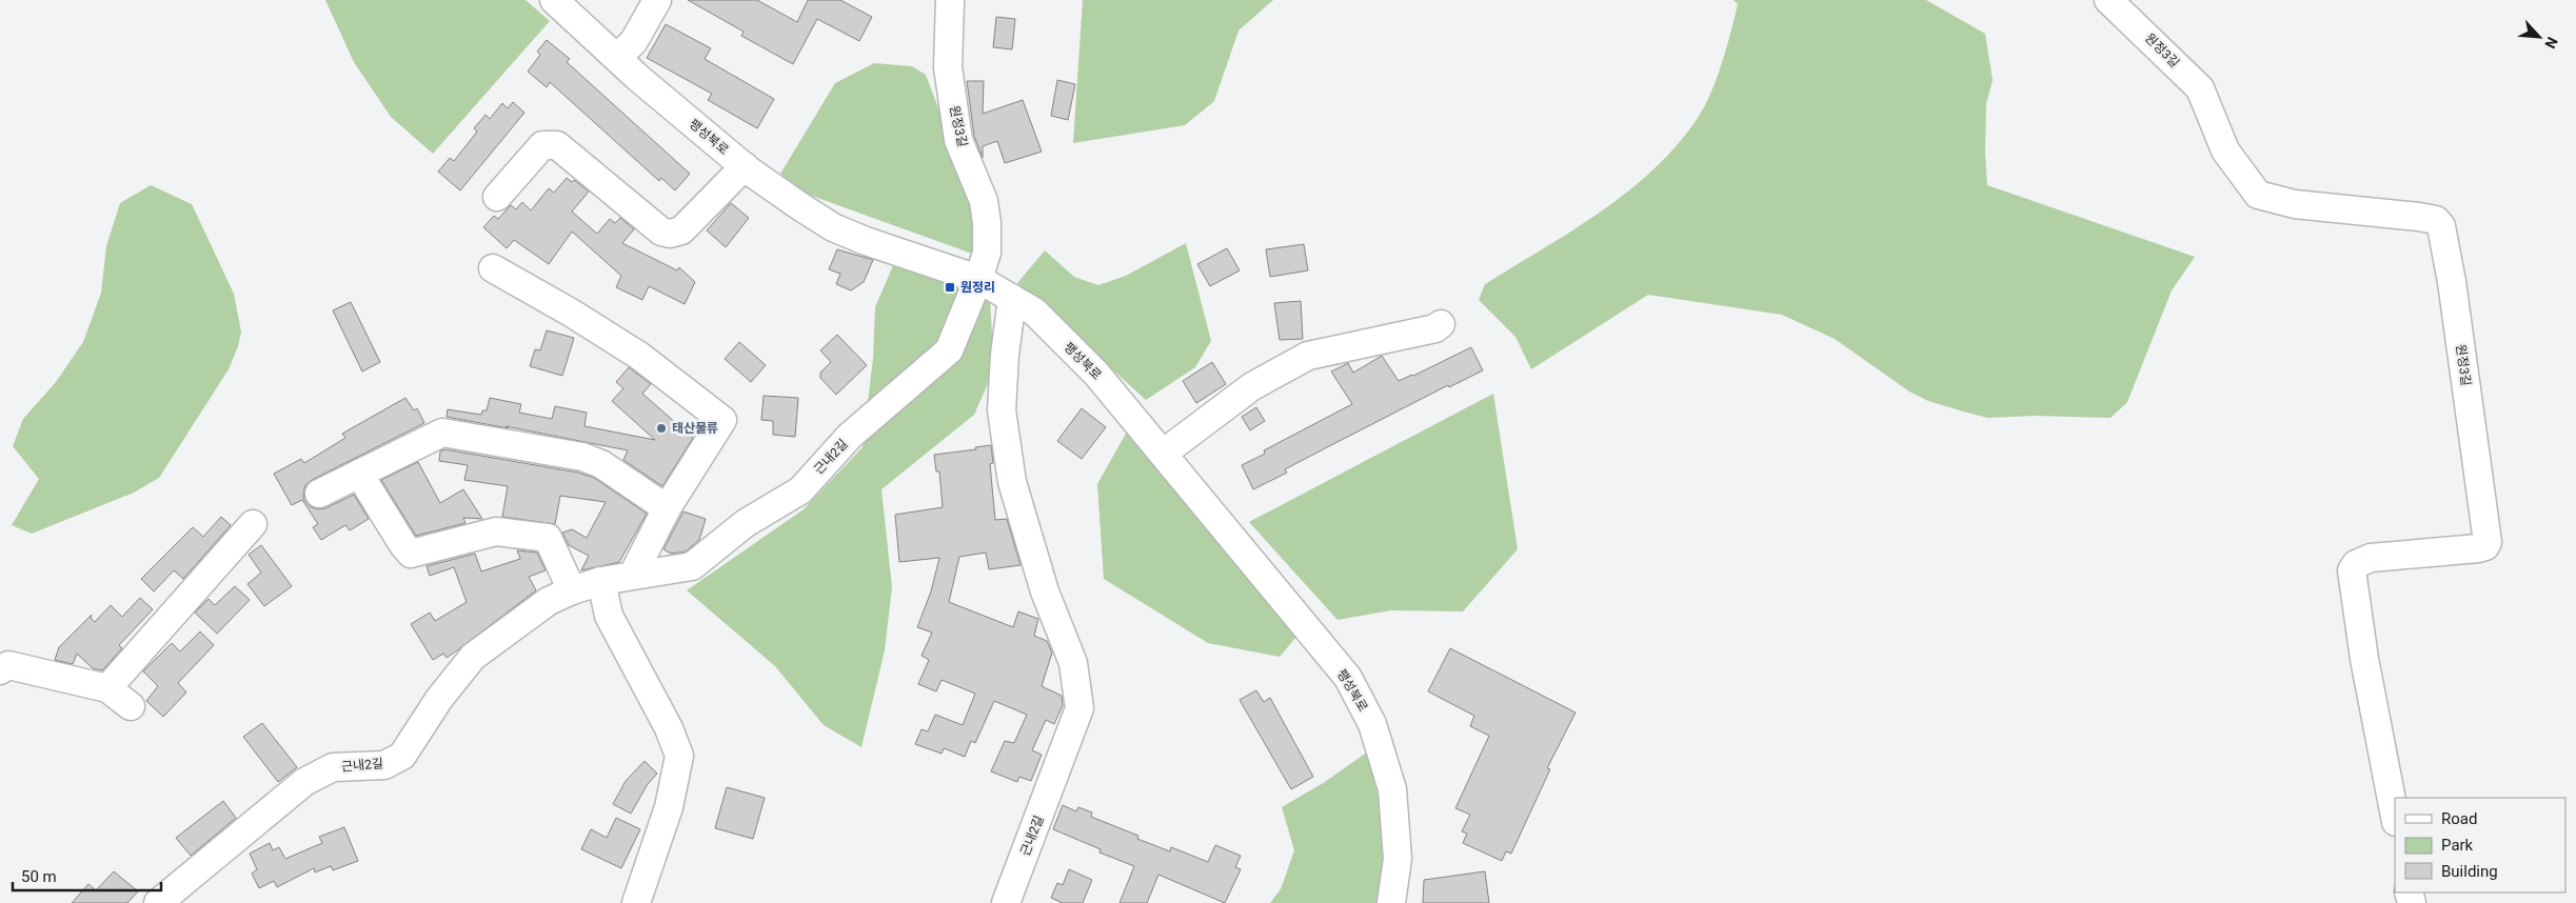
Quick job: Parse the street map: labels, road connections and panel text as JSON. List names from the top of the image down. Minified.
{"streets":{"street":["원정3길","팽성북로","근내2길"]},"crossings":[["원정3길","팽성북로"],["원정3길","근내2길"],["팽성북로","근내2길"]],"places":{"transit":["원정리"],"other":["태산물류"]},"legend":["Road","Park","Building"],"scale_bar":"50 m","north":"bottom right"}
